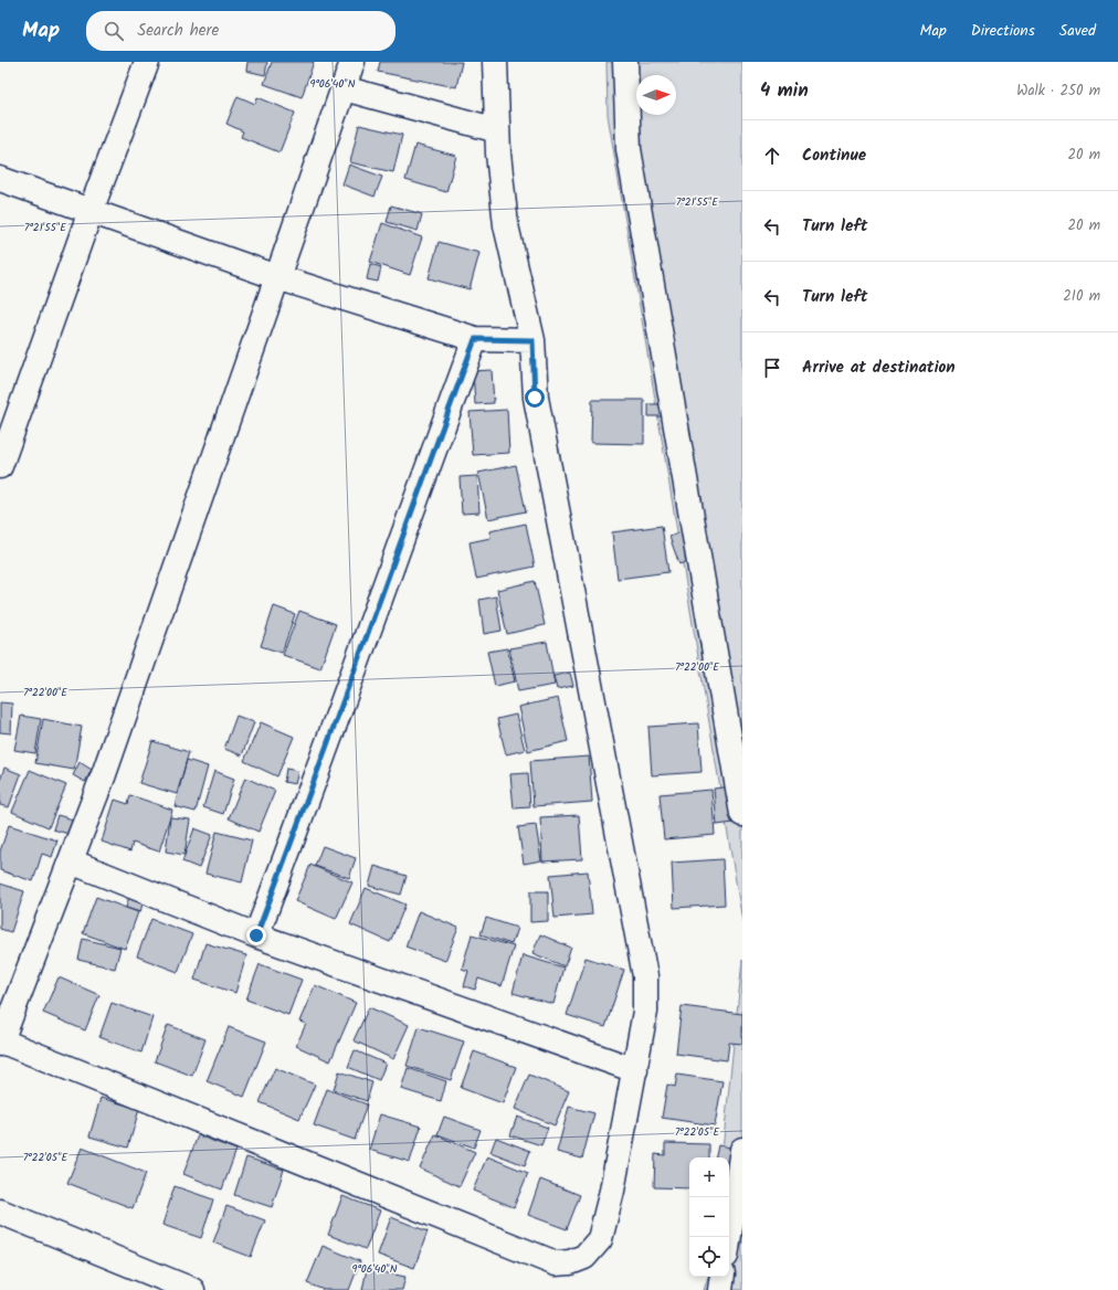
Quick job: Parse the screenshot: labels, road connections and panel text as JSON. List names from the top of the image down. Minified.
{"north":"right","page":{"header":"Map","search":"Search here","nav":["Map","Directions","Saved"],"heading":["4 min","Walk · 250 m"],"list":[["Continue","20 m"],["Turn left","20 m"],["Turn left","210 m"],"Arrive at destination"],"map_buttons":["+","−"]},"coordinates":["9°06'40\"N","7°21'55\"E","7°22'00\"E","7°22'05\"E"]}
